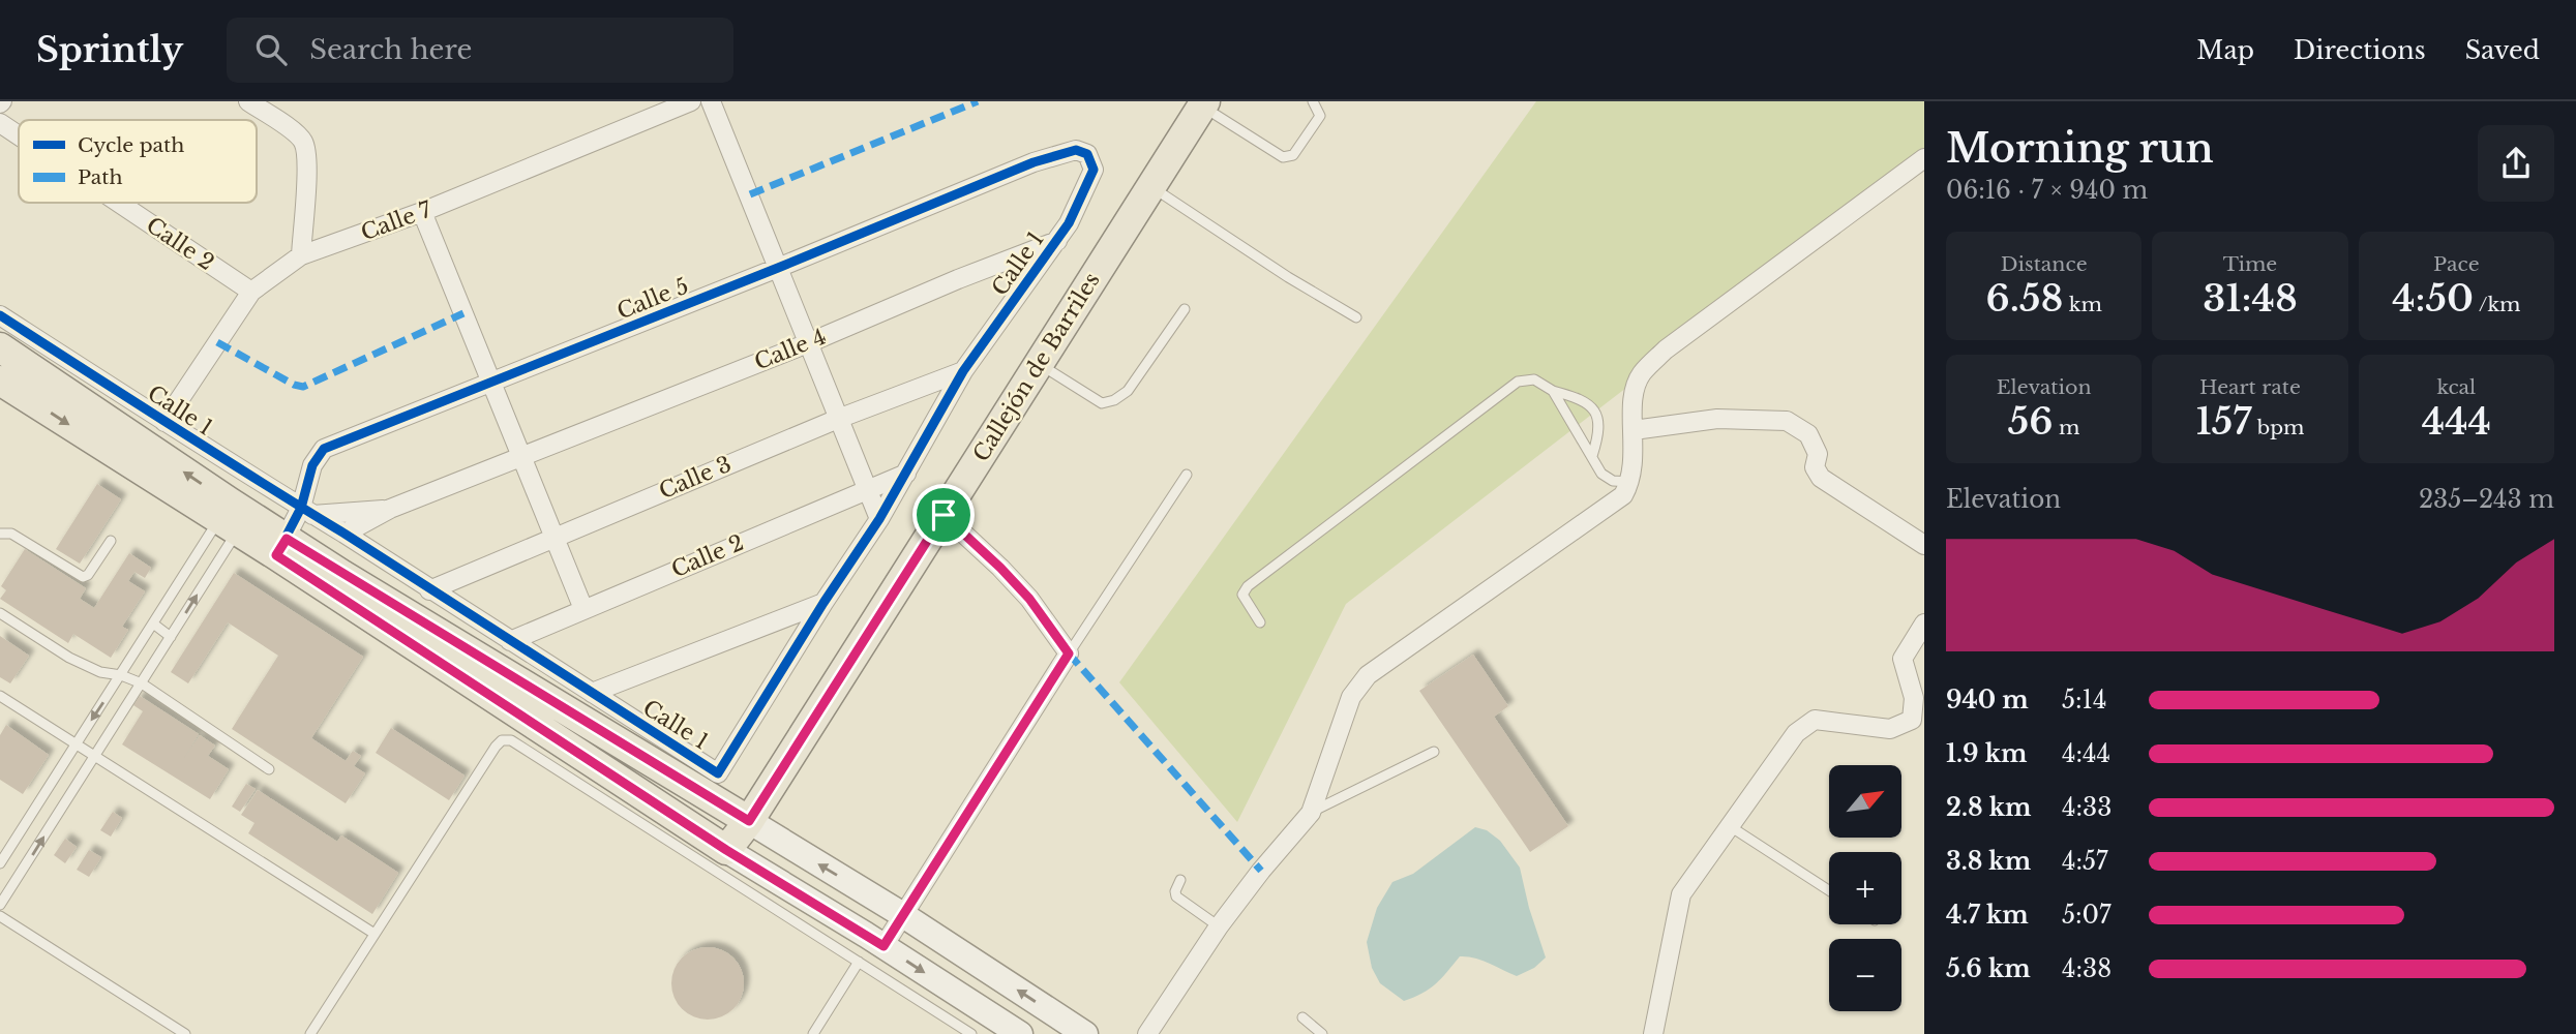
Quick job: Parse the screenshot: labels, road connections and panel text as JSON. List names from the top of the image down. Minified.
{"streets":{"main road":["Callejón de Barriles"],"street":["Calle 7","Calle 2","Calle 1","Calle 5","Calle 4","Calle 3"]},"crossings":[["Calle 7","Calle 2"],["Calle 7","Calle 1"],["Calle 2","Calle 1"],["Calle 1","Calle 5"],["Calle 1","Calle 4"],["Calle 1","Calle 3"],["Calle 5","Calle 4"]],"legend":["Cycle path","Path"],"north":"top right","page":{"header":"Sprintly","search":"Search here","nav":["Map","Directions","Saved"],"heading":["Morning run","06:16 · 7 × 940 m"],"stats":[["Distance","6.58 km"],["Time","31:48"],["Pace","4:50 /km"],["Elevation","56 m"],["Heart rate","157 bpm"],["kcal","444"]],"chart":["Elevation","235–243 m"],"list":[{"name":"940 m","note":"5:14"},{"name":"1.9 km","note":"4:44"},{"name":"2.8 km","note":"4:33"},{"name":"3.8 km","note":"4:57"},{"name":"4.7 km","note":"5:07"},{"name":"5.6 km","note":"4:38"}],"map_buttons":["+","−"]}}
